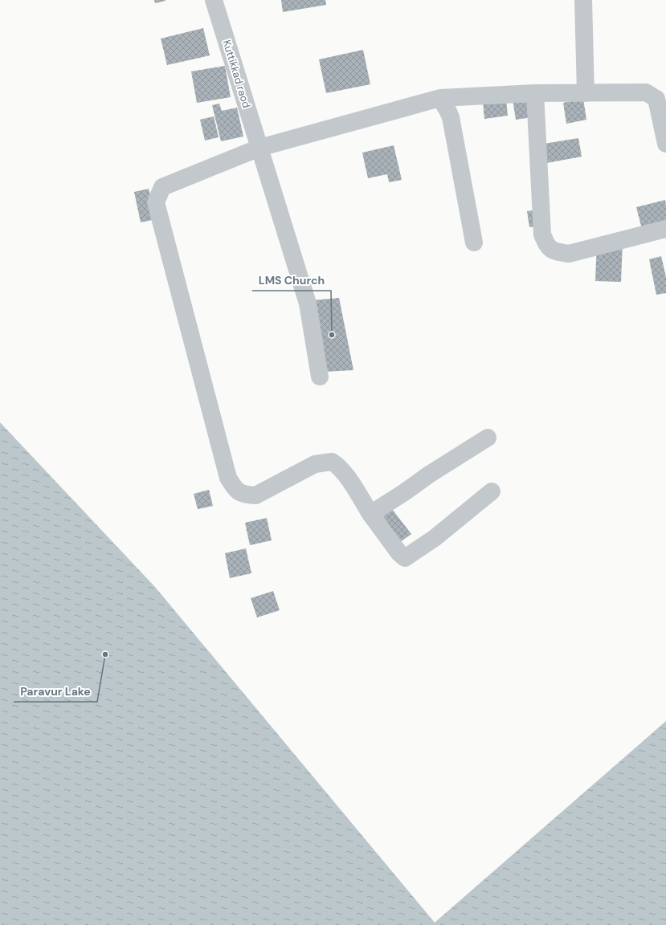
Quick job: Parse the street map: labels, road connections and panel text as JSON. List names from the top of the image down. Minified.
{"streets":{"street":["Kuttikkad raod"]},"places":["LMS Church","Paravur Lake"]}
